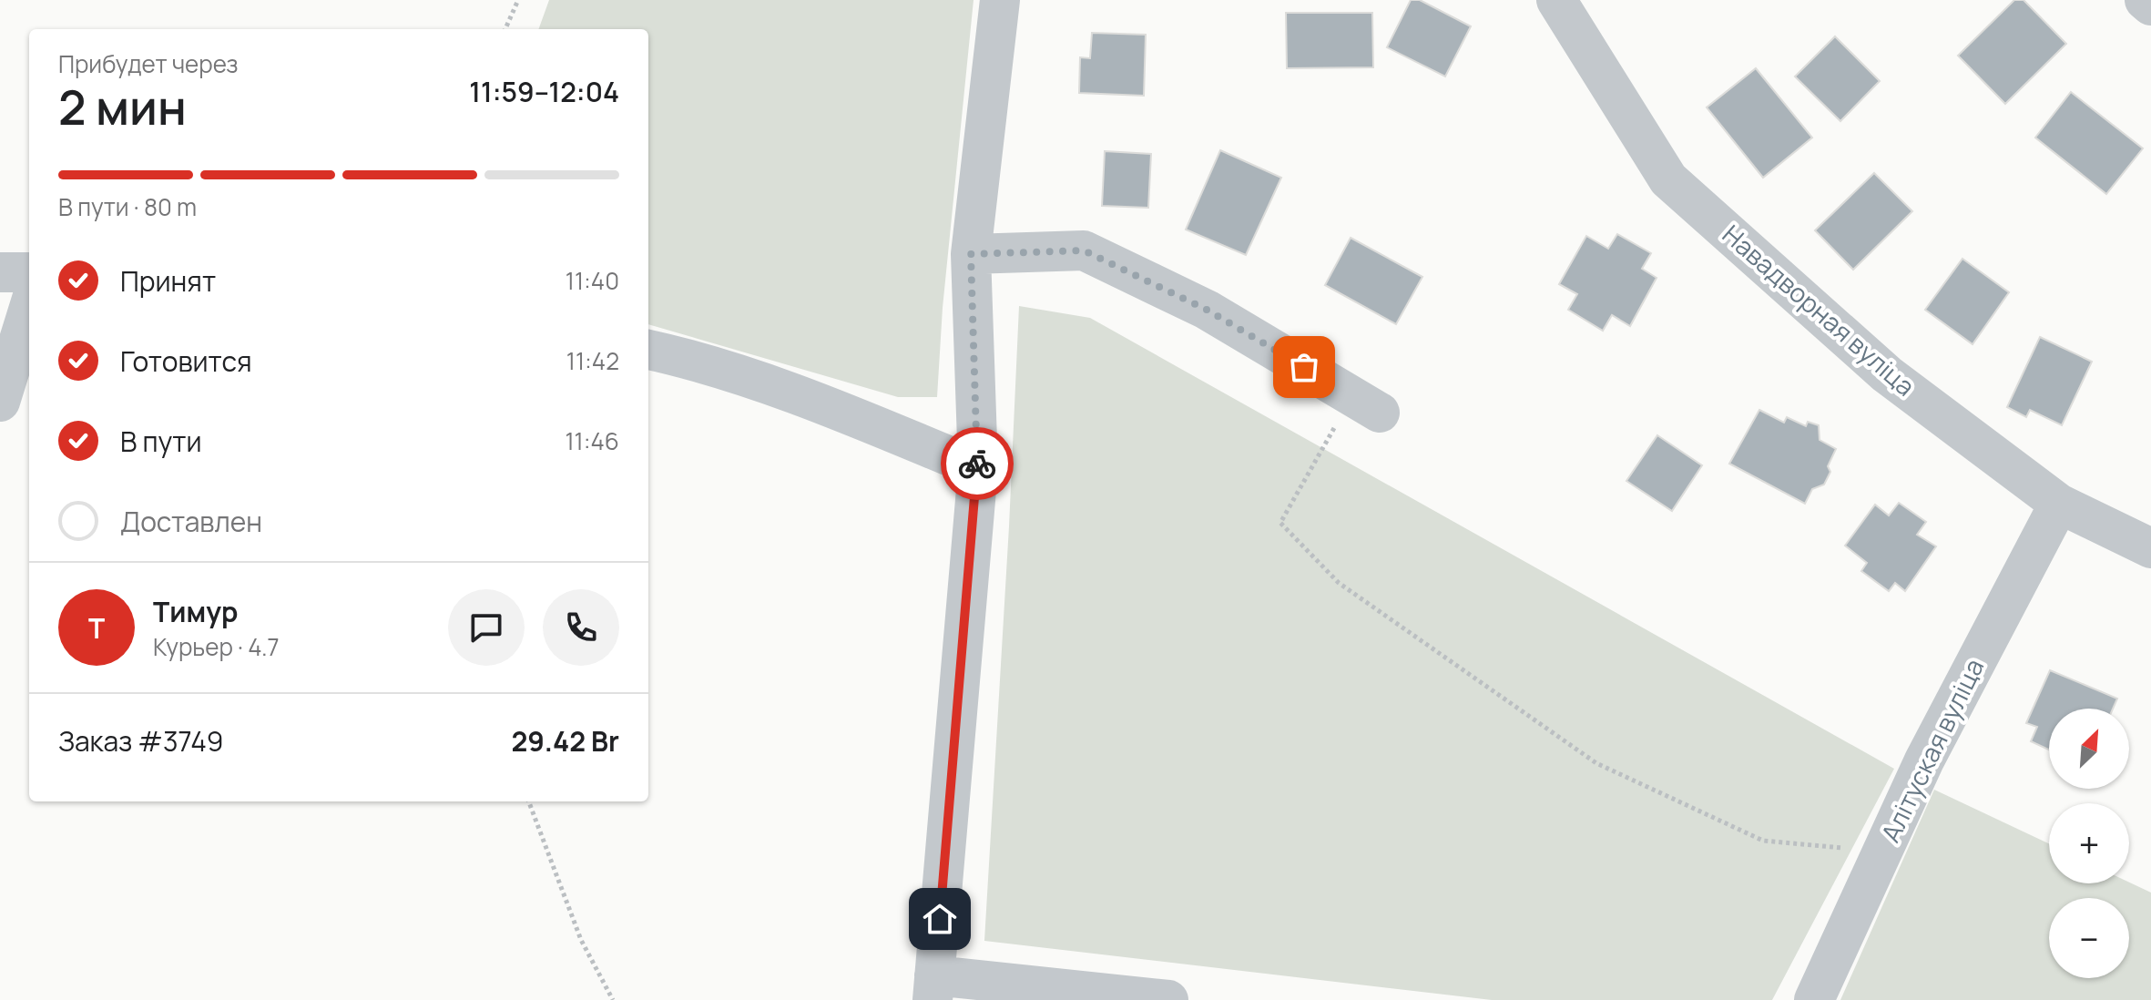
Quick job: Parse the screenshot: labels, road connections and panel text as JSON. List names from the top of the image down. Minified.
{"streets":{"street":["Навадворная вуліца","Алітуская вуліца"]},"crossings":[["Навадворная вуліца","Алітуская вуліца"]],"north":"top right","page":{"heading":["2 мин","Прибудет через","11:59–12:04"],"panel":["Тимур","Курьер · 4.7","Заказ #3749","29.42 Br"],"bar":"В пути · 80 m","list":[["Принят","11:40"],["Готовится","11:42"],["В пути","11:46"],"Доставлен"],"round":"Т","map_buttons":["+","−"]}}
